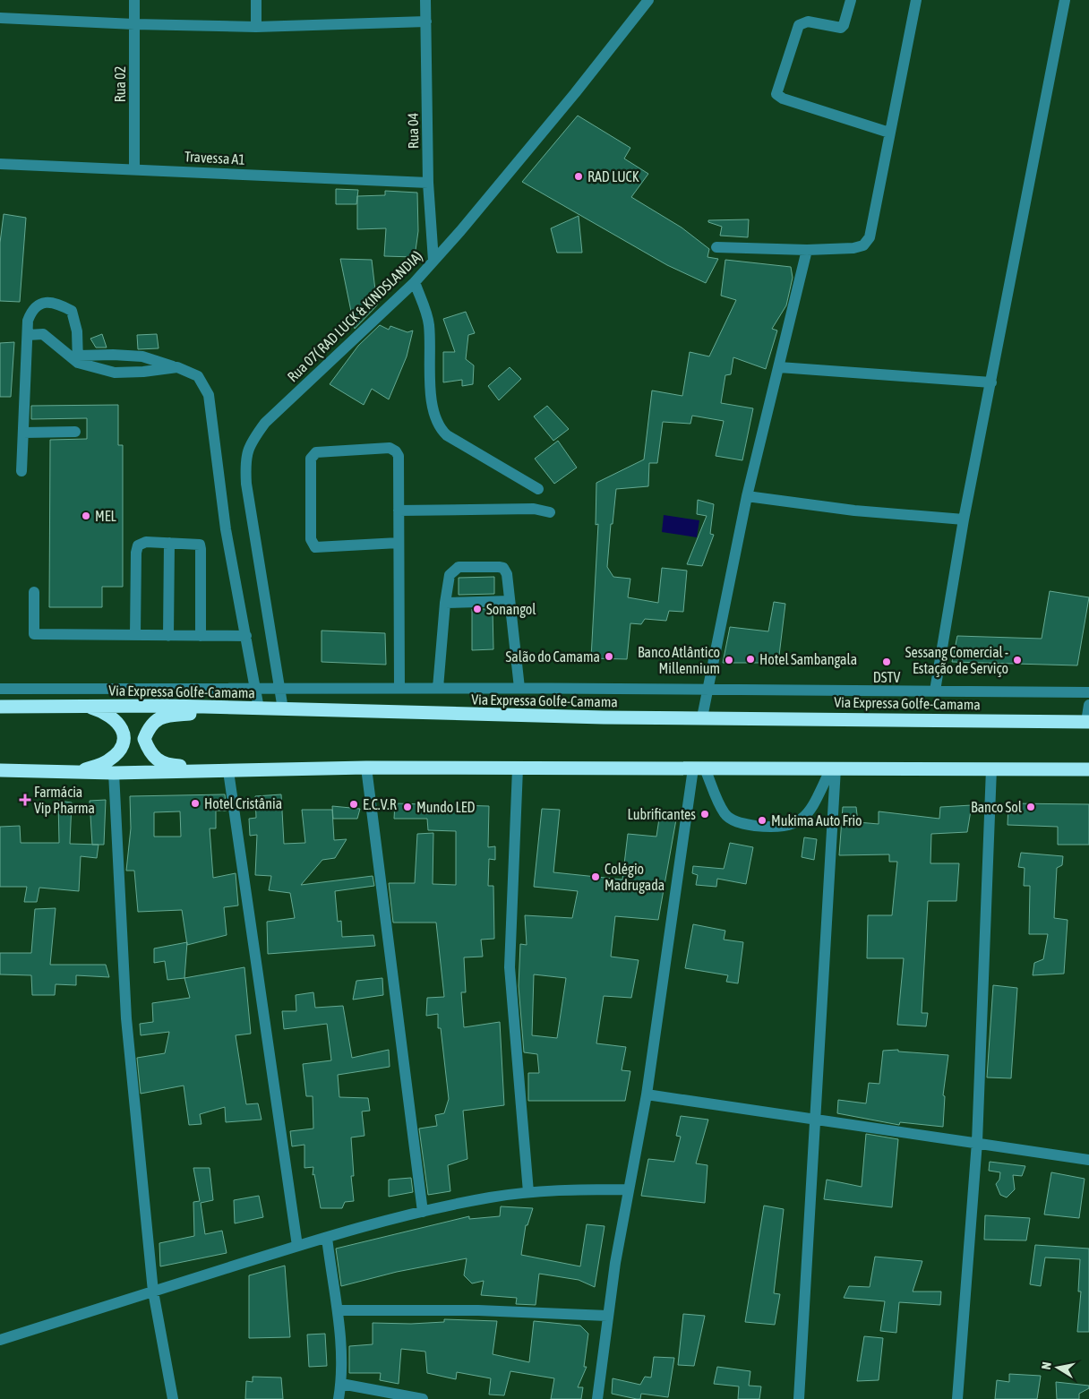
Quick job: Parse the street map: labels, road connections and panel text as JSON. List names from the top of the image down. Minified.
{"streets":{"highway":["Via Expressa Golfe-Camama"],"street":["Rua 02","Rua 04","Travessa A1","Rua 07( RAD LUCK & KINDSLANDIA)"]},"crossings":[["Rua 02","Travessa A1"],["Rua 04","Travessa A1"],["Rua 04","Rua 07( RAD LUCK & KINDSLANDIA)"],["Rua 07( RAD LUCK & KINDSLANDIA)","Via Expressa Golfe-Camama"]],"places":{"other":["RAD LUCK","MEL","Sonangol","Salão do Camama","Hotel Sambangala","Banco Atlântico Millennium","Sessang Comercial - Estação de Serviço","DSTV","Hotel Cristânia","E.C.V.R","Mundo LED","Banco Sol","Lubrificantes","Mukima Auto Frio","Colégio Madrugada"],"health":["Farmácia Vip Pharma"]},"north":"left"}
